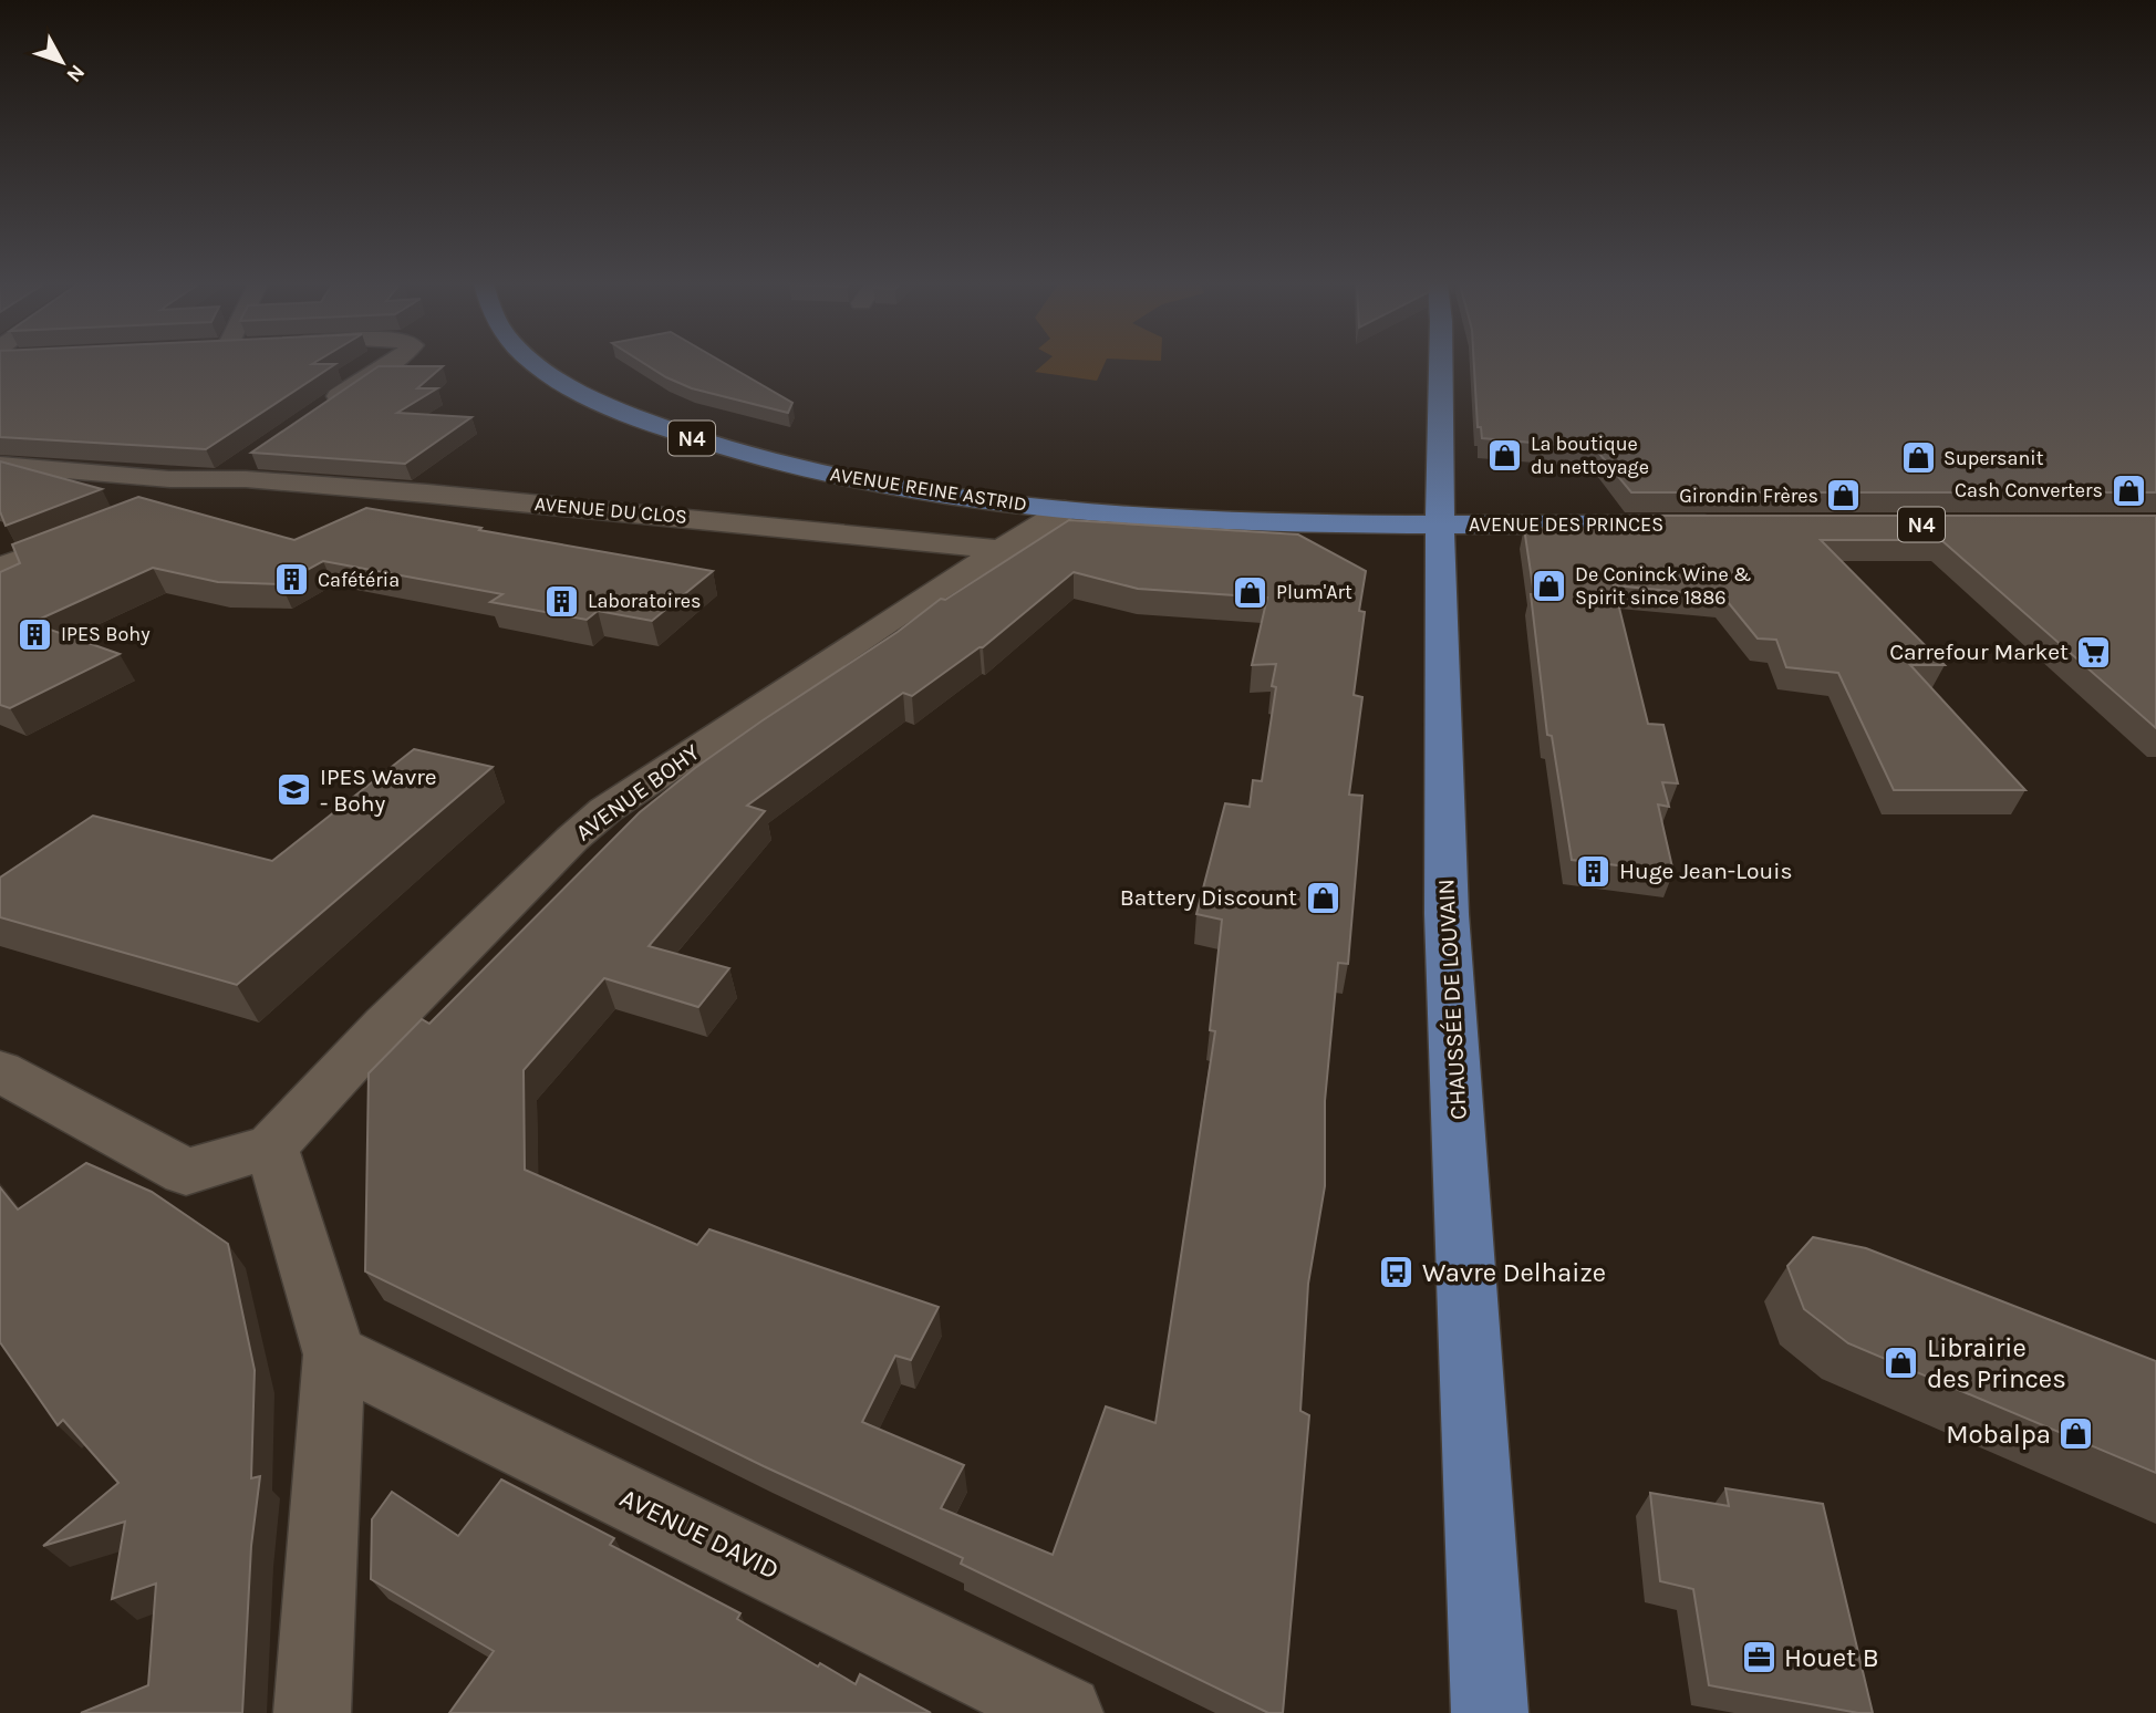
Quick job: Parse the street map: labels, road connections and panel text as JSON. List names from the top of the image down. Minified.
{"streets":{"main road":["N4","AVENUE REINE ASTRID","AVENUE DES PRINCES","CHAUSSÉE DE LOUVAIN"],"street":["AVENUE DU CLOS","AVENUE BOHY","AVENUE DAVID"]},"crossings":[["AVENUE REINE ASTRID","AVENUE DES PRINCES"],["AVENUE REINE ASTRID","AVENUE BOHY"],["AVENUE REINE ASTRID","CHAUSSÉE DE LOUVAIN"],["AVENUE DU CLOS","AVENUE BOHY"],["AVENUE DES PRINCES","CHAUSSÉE DE LOUVAIN"]],"places":{"shop":["La boutique du nettoyage","Supersanit","Cash Converters","Girondin Frères","De Coninck Wine & Spirit since 1886","Plum'Art","Battery Discount","Librairie des Princes","Mobalpa"],"building":["Cafétéria","Laboratoires","IPES Bohy","Huge Jean-Louis"],"supermarket":["Carrefour Market"],"school or university":["IPES Wavre - Bohy"],"bus stop":["Wavre Delhaize"],"office":["Houet B"]},"north":"bottom right"}
